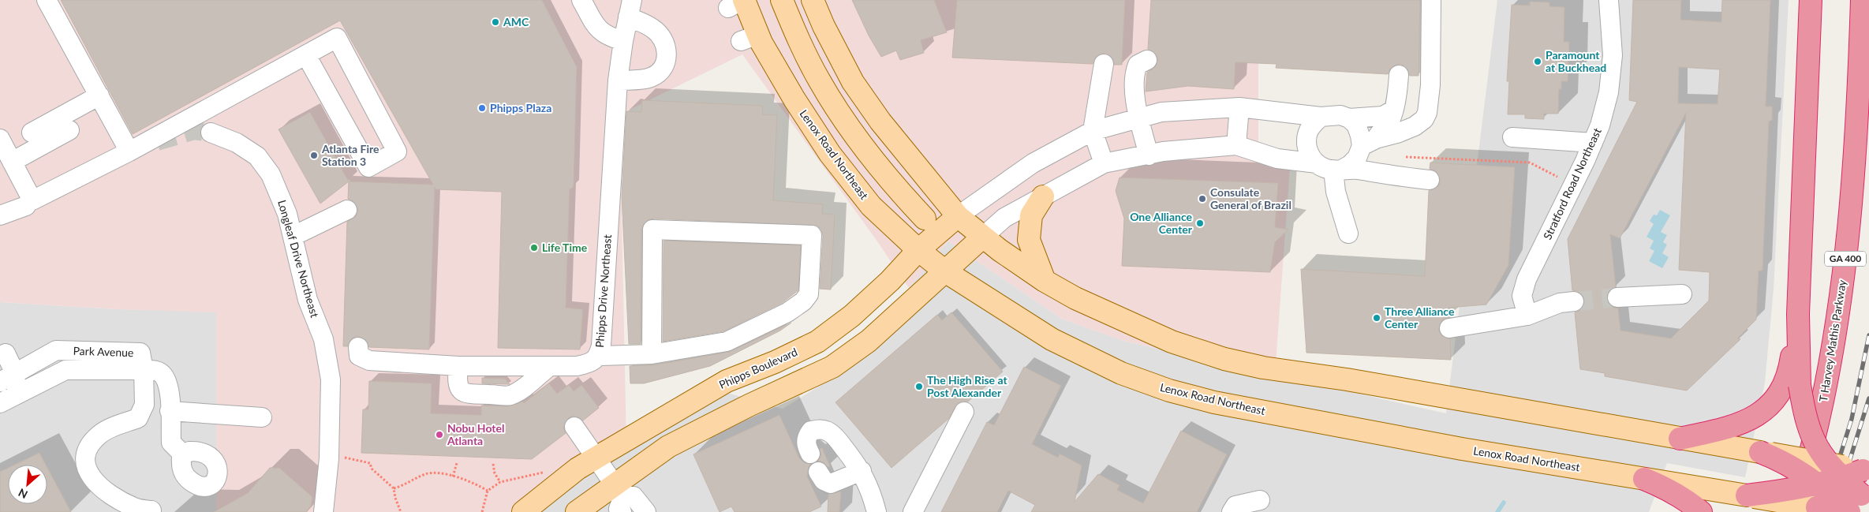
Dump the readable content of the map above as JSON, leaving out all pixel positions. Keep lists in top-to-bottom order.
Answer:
{
  "streets": {
    "highway": ["GA 400", "T Harvey Mathis Parkway"],
    "main road": ["Lenox Road Northeast", "Phipps Boulevard"],
    "street": [
      "Stratford Road Northeast",
      "Longleaf Drive Northeast",
      "Phipps Drive Northeast",
      "Park Avenue"
    ]
  },
  "crossings": [
    ["Lenox Road Northeast", "Phipps Boulevard"]
  ],
  "places": [
    "AMC",
    "Paramount at Buckhead",
    "Phipps Plaza",
    "Atlanta Fire Station 3",
    "Consulate General of Brazil",
    "One Alliance Center",
    "Life Time",
    "Three Alliance Center",
    "The High Rise at Post Alexander",
    "Nobu Hotel Atlanta"
  ],
  "north": "bottom left"
}
